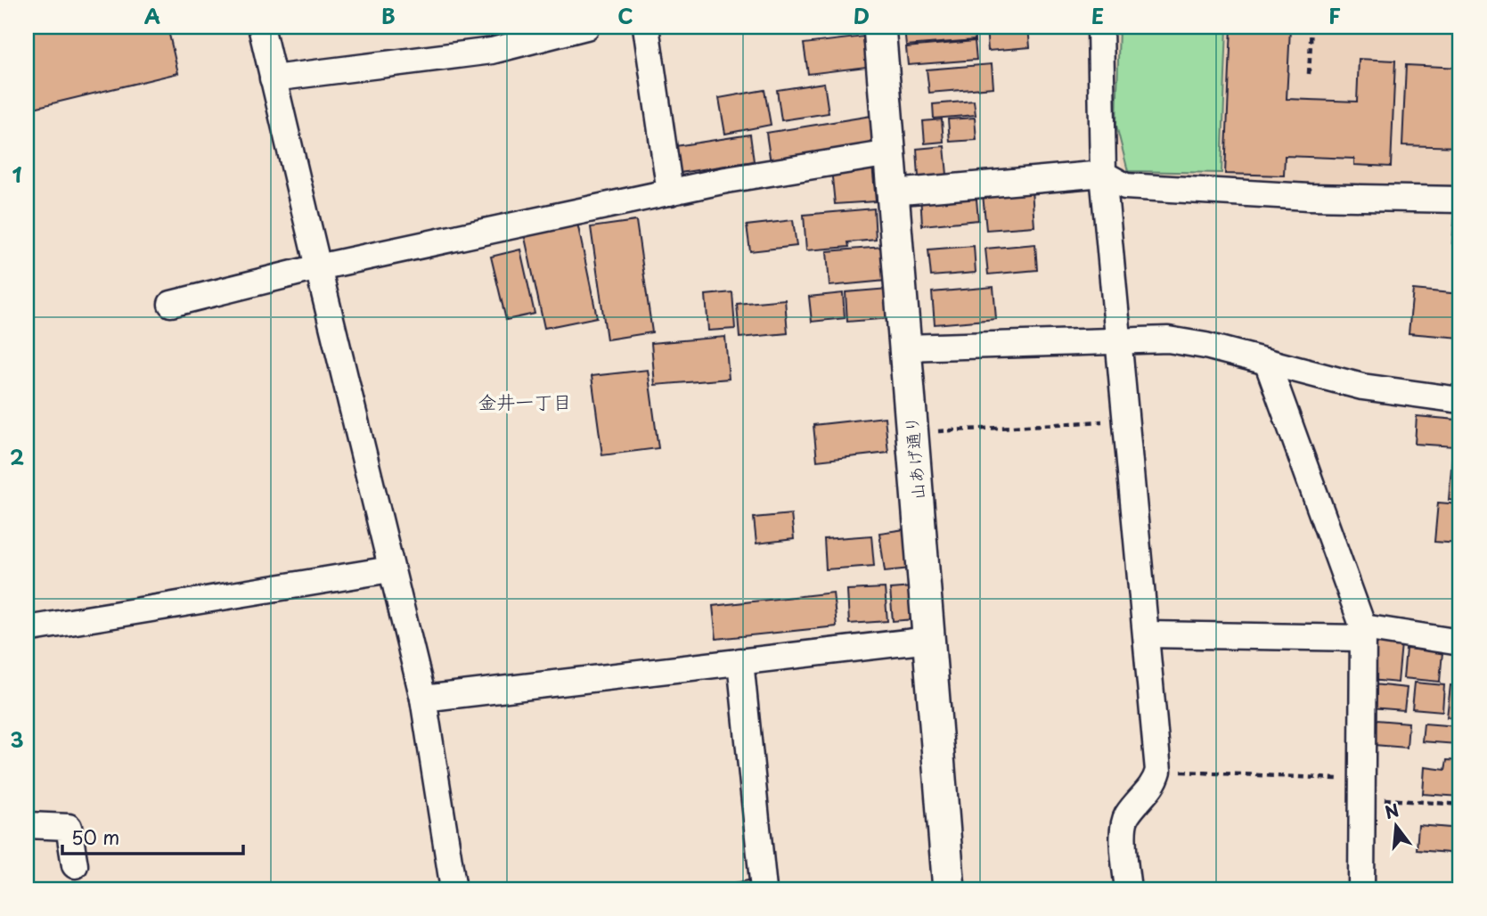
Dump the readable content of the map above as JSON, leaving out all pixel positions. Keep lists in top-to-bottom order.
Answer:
{
  "streets": {
    "main road": ["山あげ通り"]
  },
  "districts": ["金井一丁目"],
  "scale_bar": "50 m",
  "north": "top",
  "grid": {
    "columns": [
      "A",
      "B",
      "C",
      "D",
      "E",
      "F"
    ],
    "rows": ["1", "2", "3"]
  }
}
